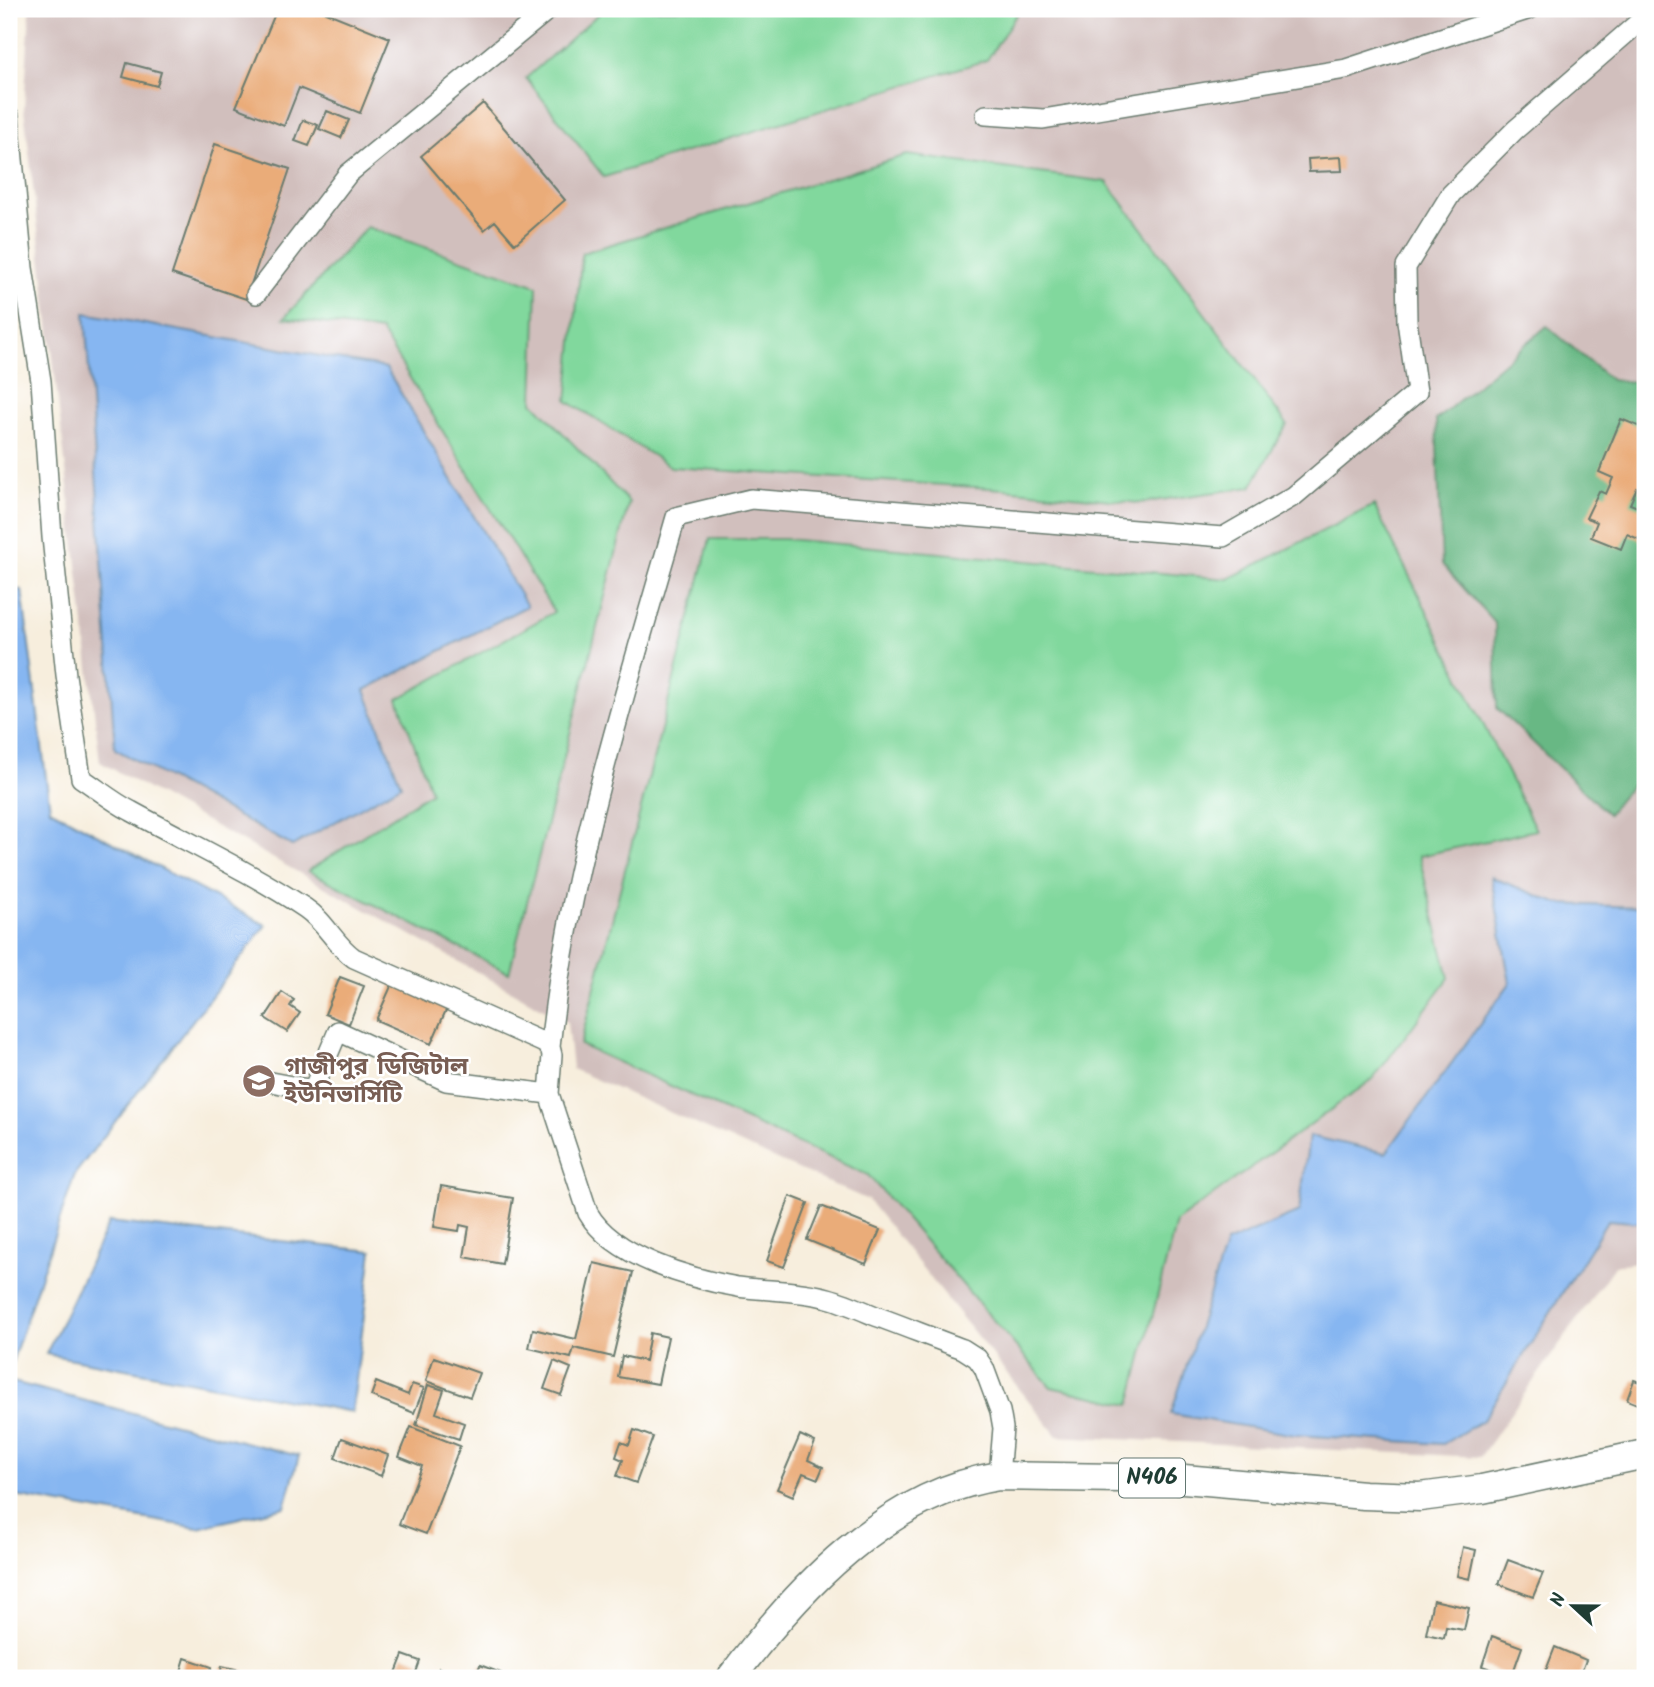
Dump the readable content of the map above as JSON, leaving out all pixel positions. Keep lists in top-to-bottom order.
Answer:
{
  "streets": {
    "highway": ["N406"]
  },
  "places": {
    "school or university": ["গাজীপুর ডিজিটাল ইউনিভার্সিটি"]
  },
  "north": "left"
}
